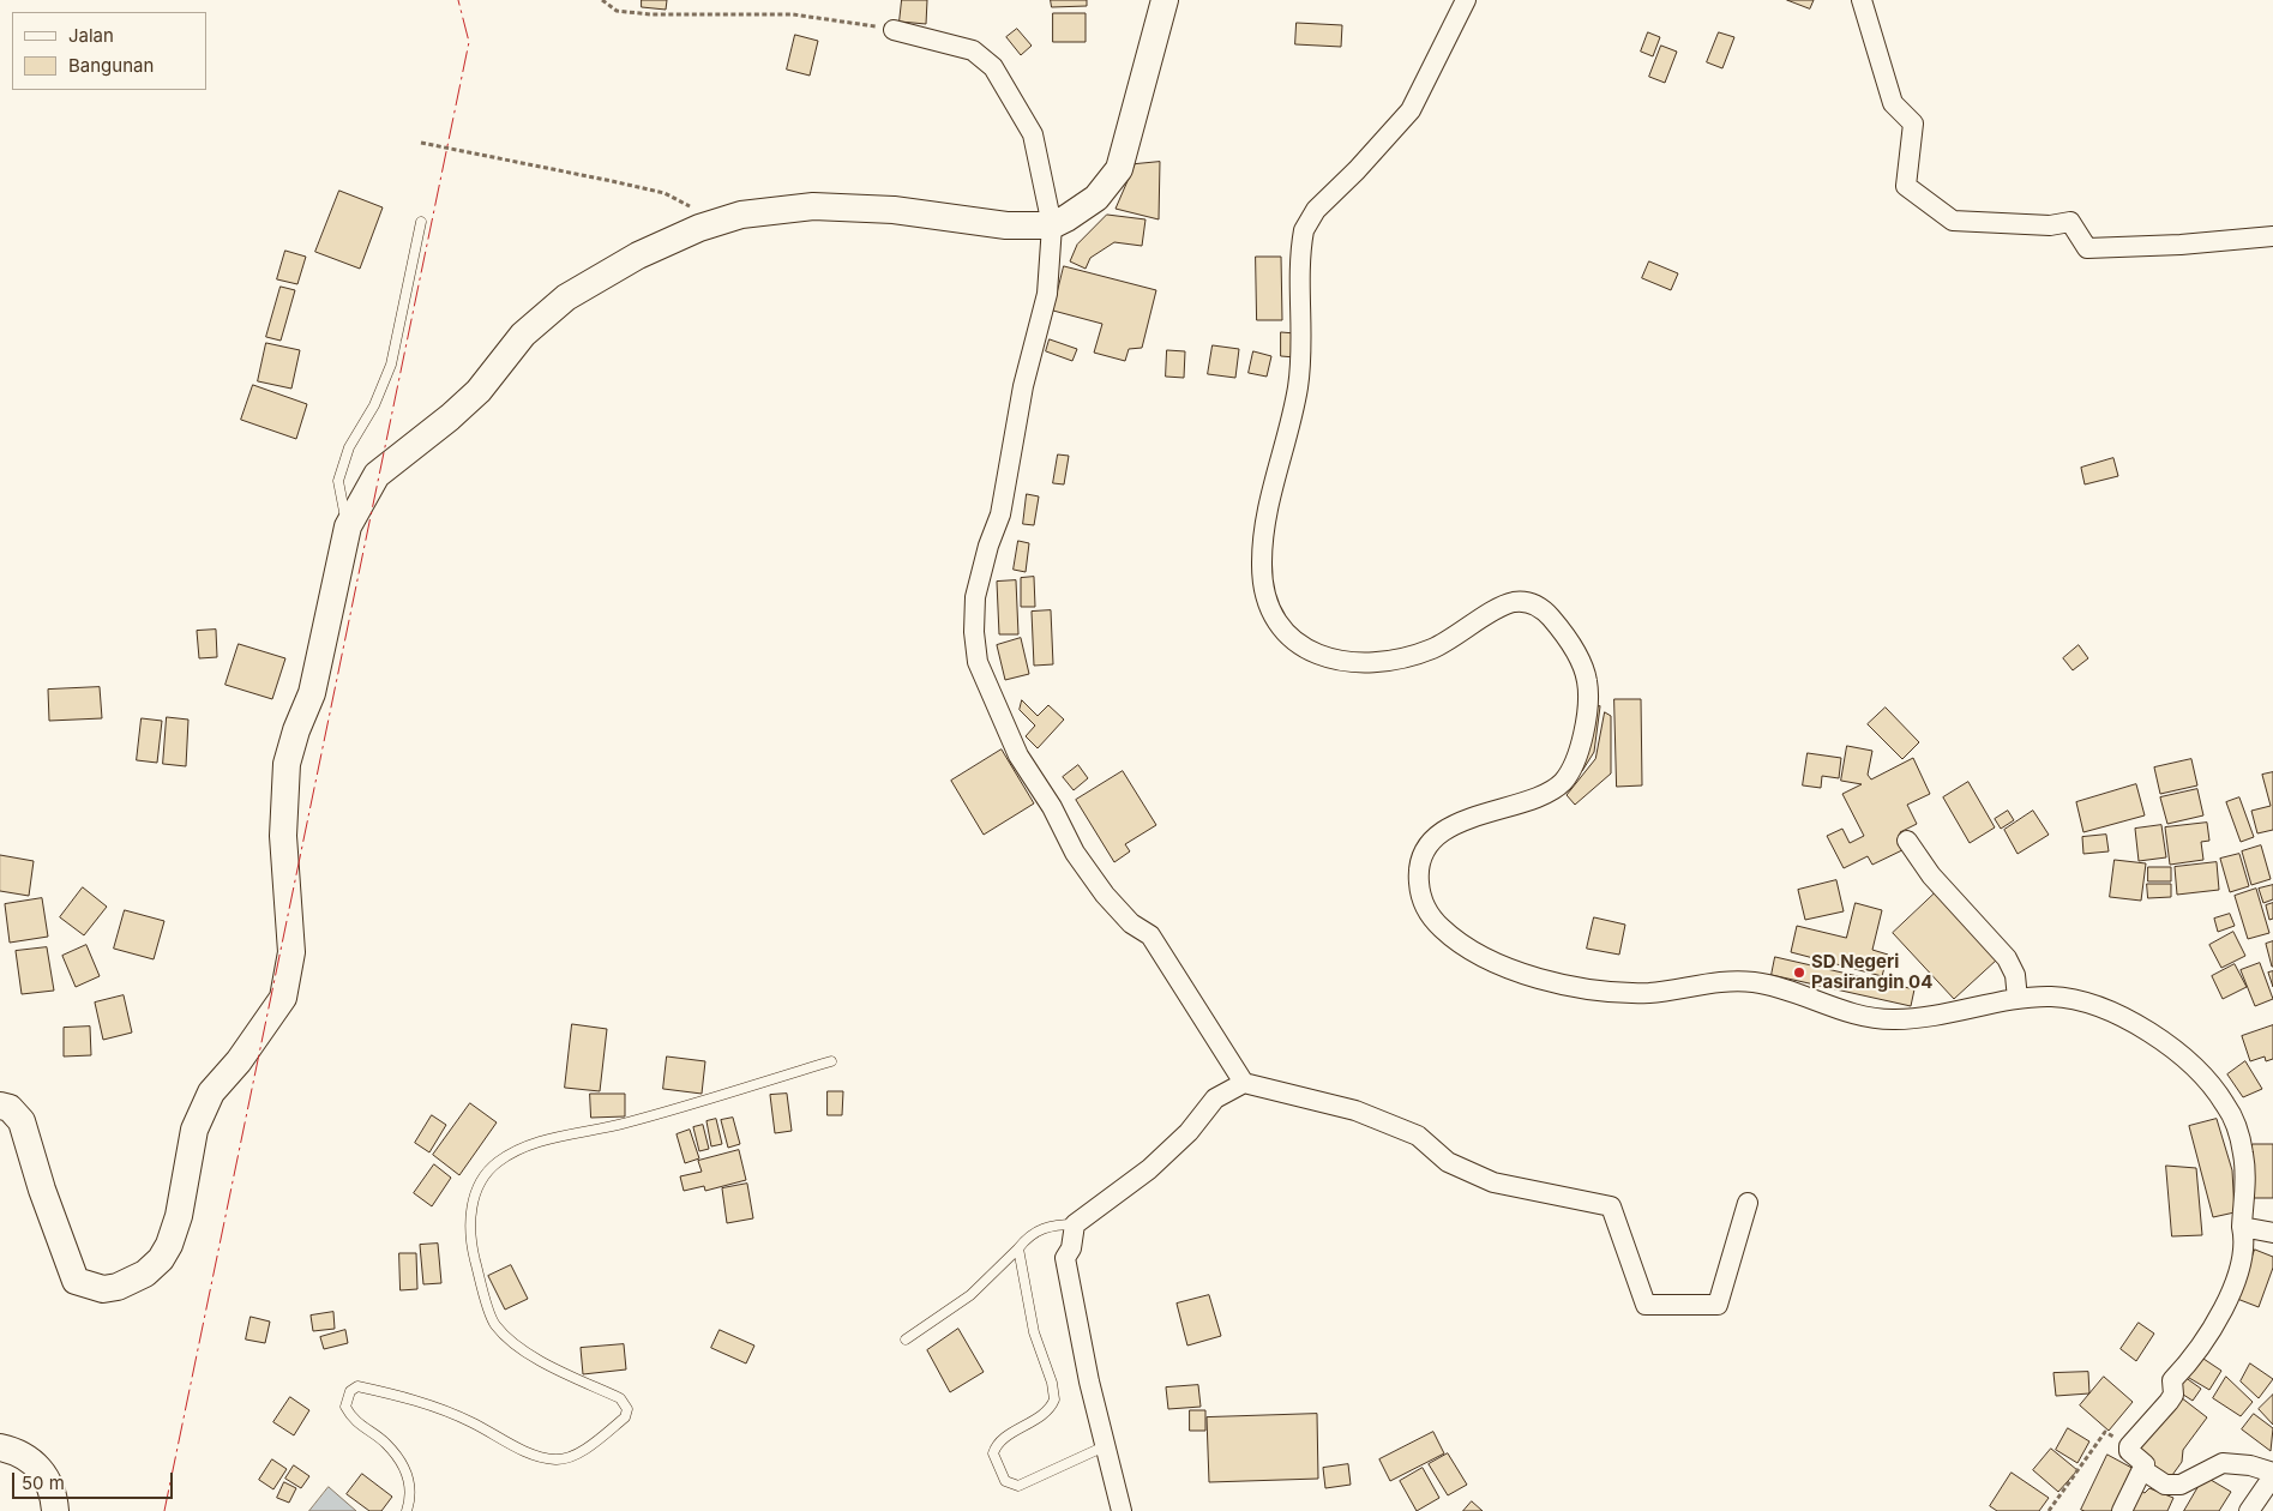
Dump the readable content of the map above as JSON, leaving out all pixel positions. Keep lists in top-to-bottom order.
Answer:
{
  "places": ["SD Negeri Pasirangin 04"],
  "legend": ["Jalan", "Bangunan"],
  "scale_bar": "50 m"
}
